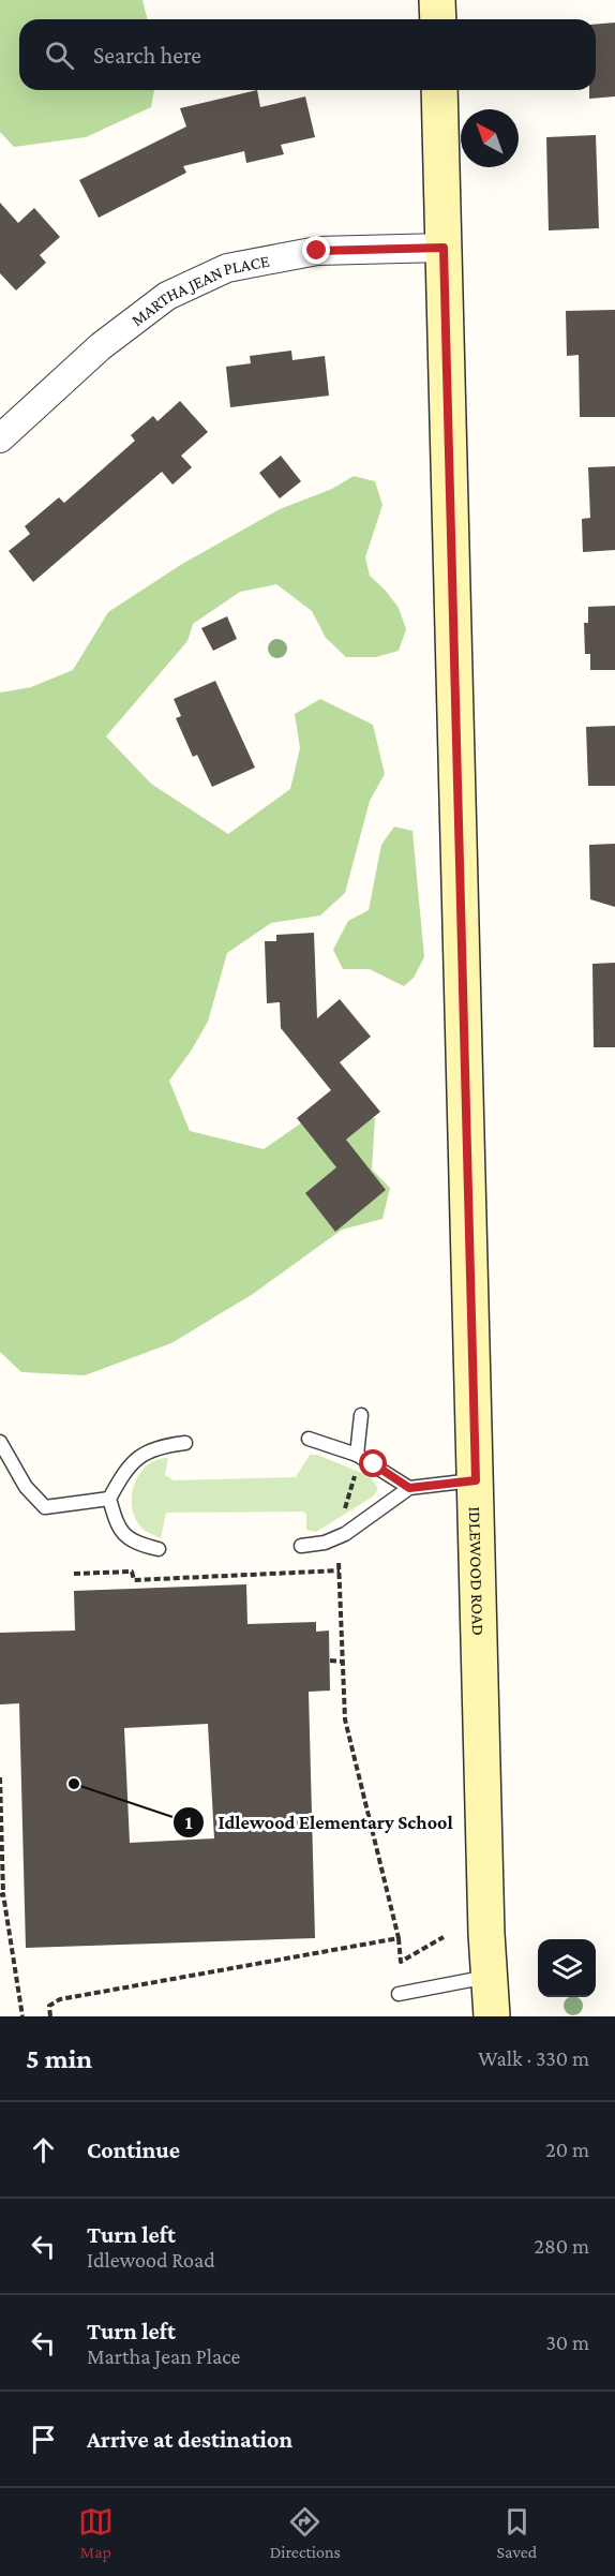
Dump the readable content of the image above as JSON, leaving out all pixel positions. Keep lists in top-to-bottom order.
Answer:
{
  "streets": {
    "street": ["MARTHA JEAN PLACE", "IDLEWOOD ROAD"]
  },
  "crossings": [
    ["MARTHA JEAN PLACE", "IDLEWOOD ROAD"]
  ],
  "places": ["Idlewood Elementary School"],
  "north": "top left",
  "page": {
    "search": "Search here",
    "heading": ["5 min", "Walk · 330 m"],
    "list": [
      ["Continue", "20 m"],
      ["Turn left", "Idlewood Road", "280 m"],
      ["Turn left", "Martha Jean Place", "30 m"],
      "Arrive at destination"
    ],
    "nav": ["Map", "Directions", "Saved"]
  }
}
